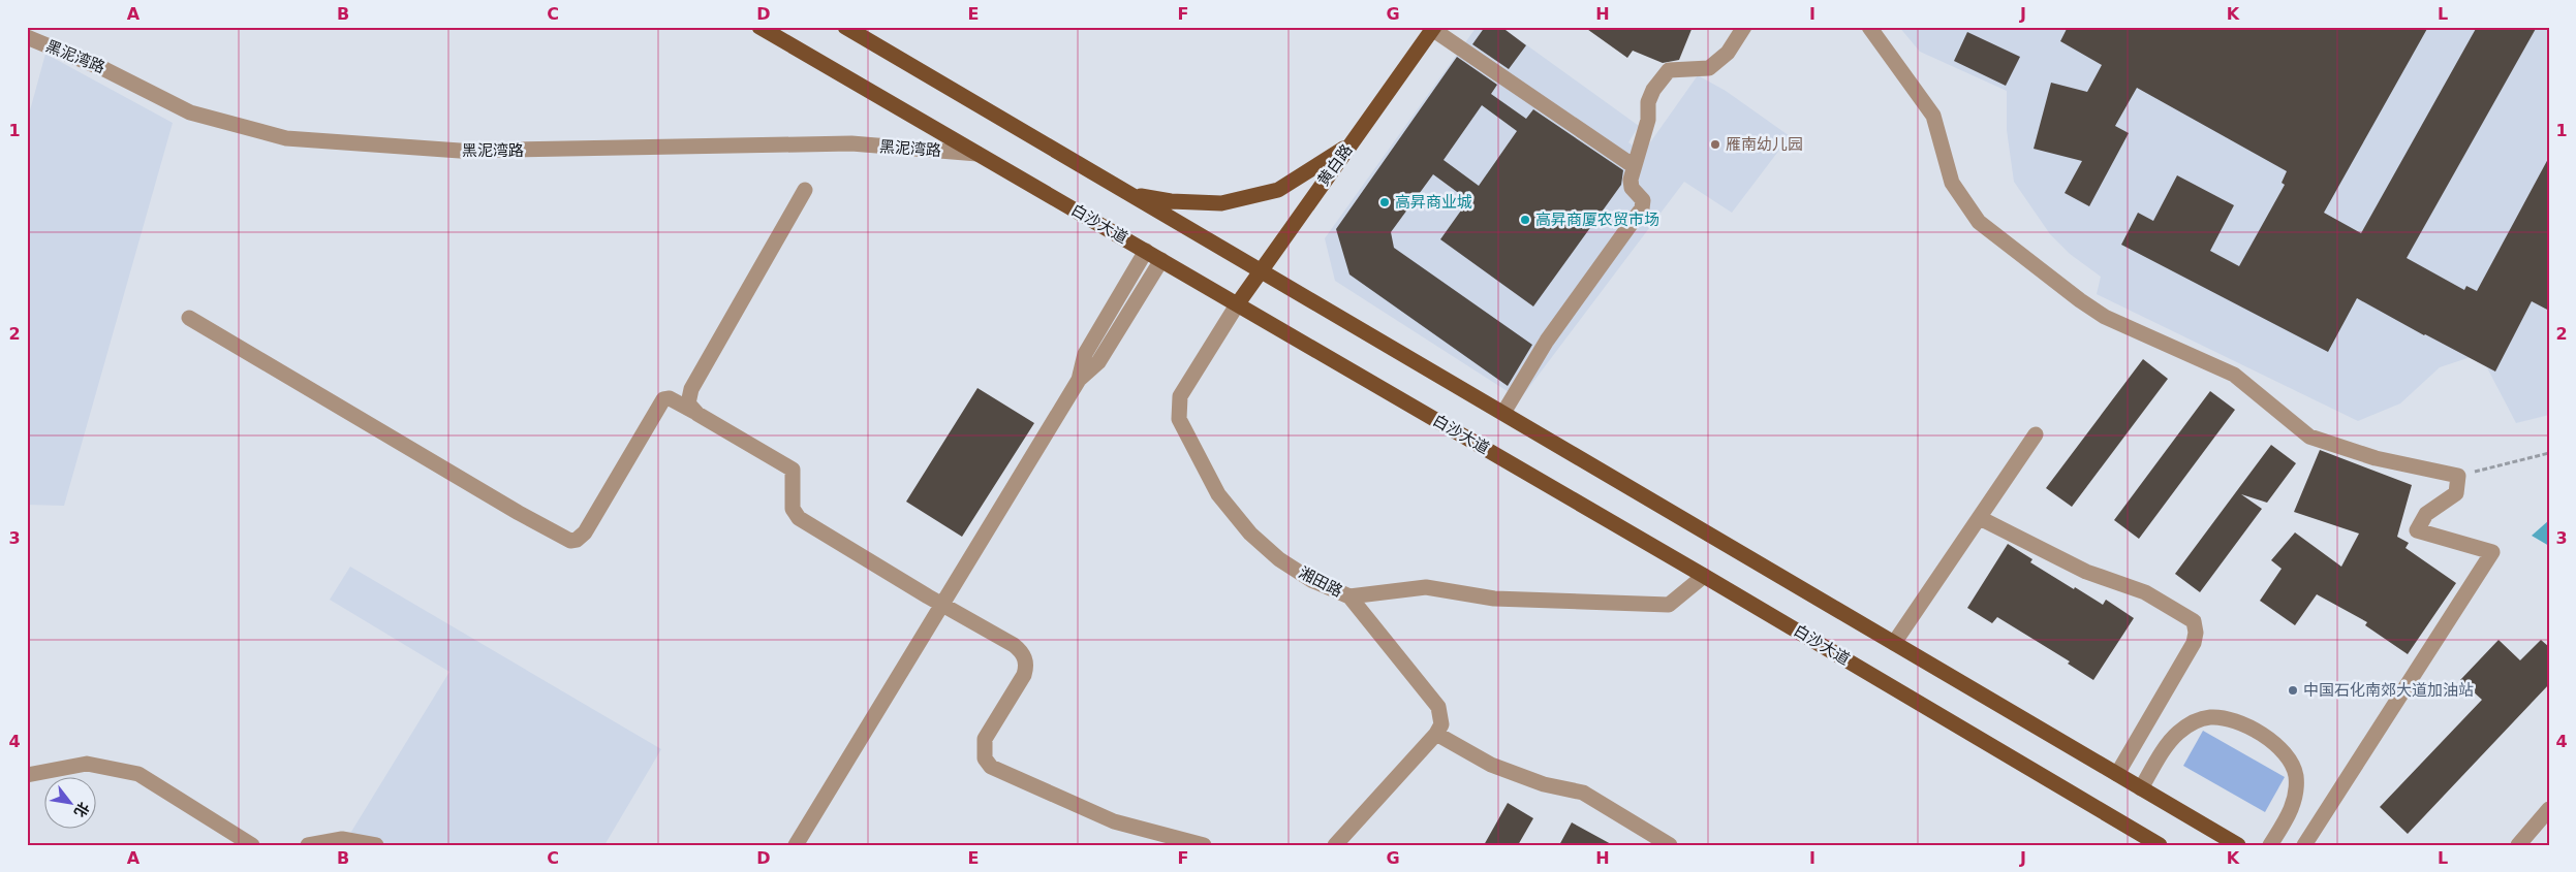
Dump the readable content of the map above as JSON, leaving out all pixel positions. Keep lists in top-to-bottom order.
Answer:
{
  "streets": {
    "main road": ["黄白路", "白沙大道"],
    "street": ["黑泥湾路", "湘田路"]
  },
  "crossings": [
    ["黑泥湾路", "白沙大道"],
    ["黄白路", "白沙大道"],
    ["黄白路", "湘田路"],
    ["白沙大道", "湘田路"]
  ],
  "places": [
    "雁南幼儿园",
    "高昇商业城",
    "高昇商厦农贸市场",
    "中国石化南郊大道加油站"
  ],
  "north": "bottom right",
  "grid": {
    "columns": [
      "A",
      "B",
      "C",
      "D",
      "E",
      "F",
      "G",
      "H",
      "I",
      "J",
      "K",
      "L"
    ],
    "rows": [
      "1",
      "2",
      "3",
      "4"
    ]
  }
}
